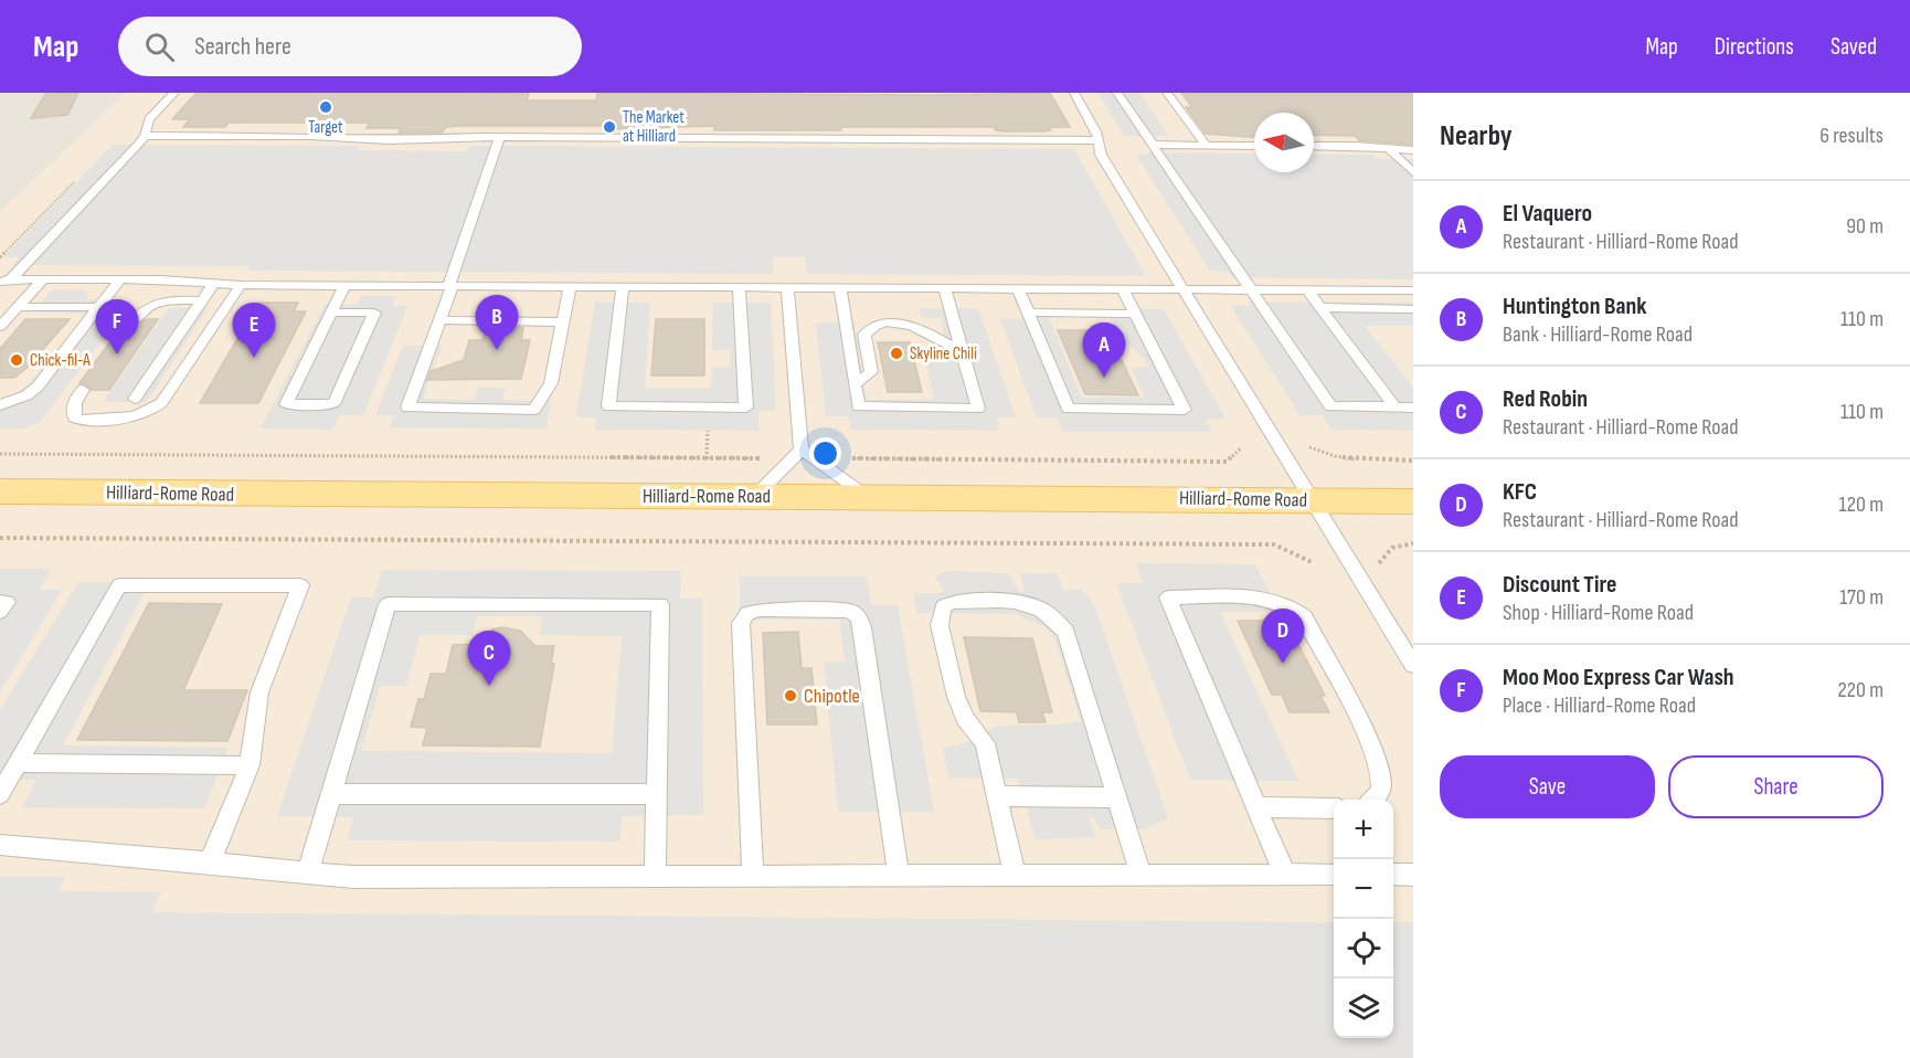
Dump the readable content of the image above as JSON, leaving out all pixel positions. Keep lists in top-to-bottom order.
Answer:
{
  "streets": {
    "main road": ["Hilliard-Rome Road"]
  },
  "places": [
    "Target",
    "The Market at Hilliard",
    "Skyline Chili",
    "Chick-fil-A",
    "Chipotle"
  ],
  "north": "left",
  "page": {
    "header": "Map",
    "search": "Search here",
    "nav": ["Map", "Directions", "Saved"],
    "heading": ["Nearby", "6 results"],
    "list": [
      {
        "mark": "A",
        "name": "El Vaquero",
        "note": "Restaurant · Hilliard-Rome Road",
        "value": "90 m"
      },
      {
        "mark": "B",
        "name": "Huntington Bank",
        "note": "Bank · Hilliard-Rome Road",
        "value": "110 m"
      },
      {
        "mark": "C",
        "name": "Red Robin",
        "note": "Restaurant · Hilliard-Rome Road",
        "value": "110 m"
      },
      {
        "mark": "D",
        "name": "KFC",
        "note": "Restaurant · Hilliard-Rome Road",
        "value": "120 m"
      },
      {
        "mark": "E",
        "name": "Discount Tire",
        "note": "Shop · Hilliard-Rome Road",
        "value": "170 m"
      },
      {
        "mark": "F",
        "name": "Moo Moo Express Car Wash",
        "note": "Place · Hilliard-Rome Road",
        "value": "220 m"
      }
    ],
    "pins": [
      "B",
      "F",
      "E",
      "A",
      "D",
      "C"
    ],
    "buttons": ["Save", "Share"],
    "map_buttons": ["+", "−"]
  }
}
